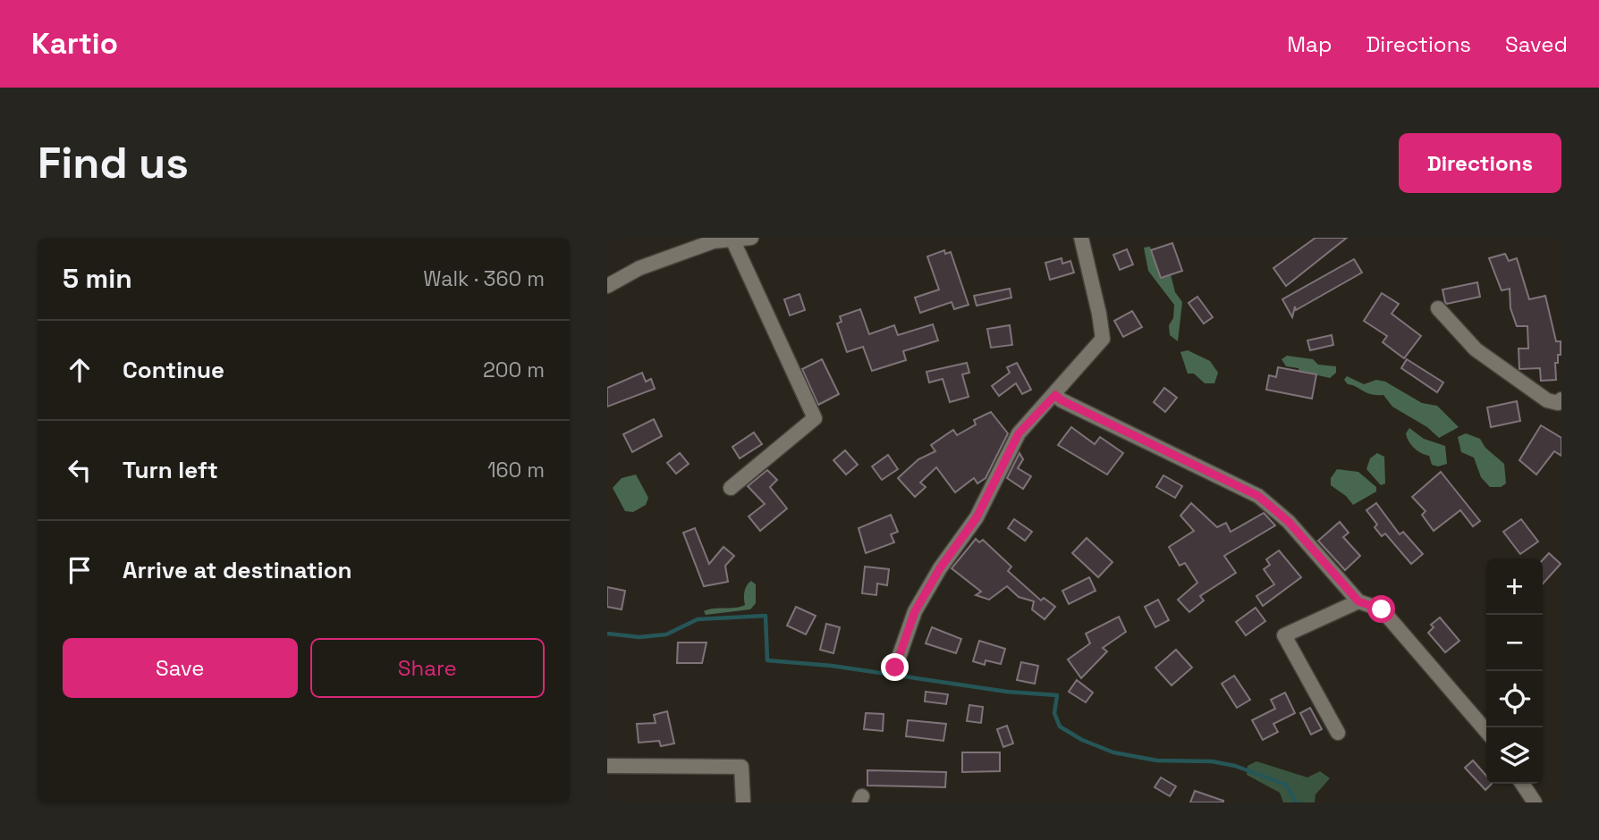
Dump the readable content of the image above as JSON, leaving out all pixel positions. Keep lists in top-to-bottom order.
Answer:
{
  "page": {
    "header": "Kartio",
    "nav": ["Map", "Directions", "Saved"],
    "buttons": [
      "Directions",
      ["Save", "Share"]
    ],
    "title": "Find us",
    "heading": ["5 min", "Walk · 360 m"],
    "list": [
      ["Continue", "200 m"],
      ["Turn left", "160 m"],
      "Arrive at destination"
    ],
    "map_buttons": ["+", "−"]
  }
}
